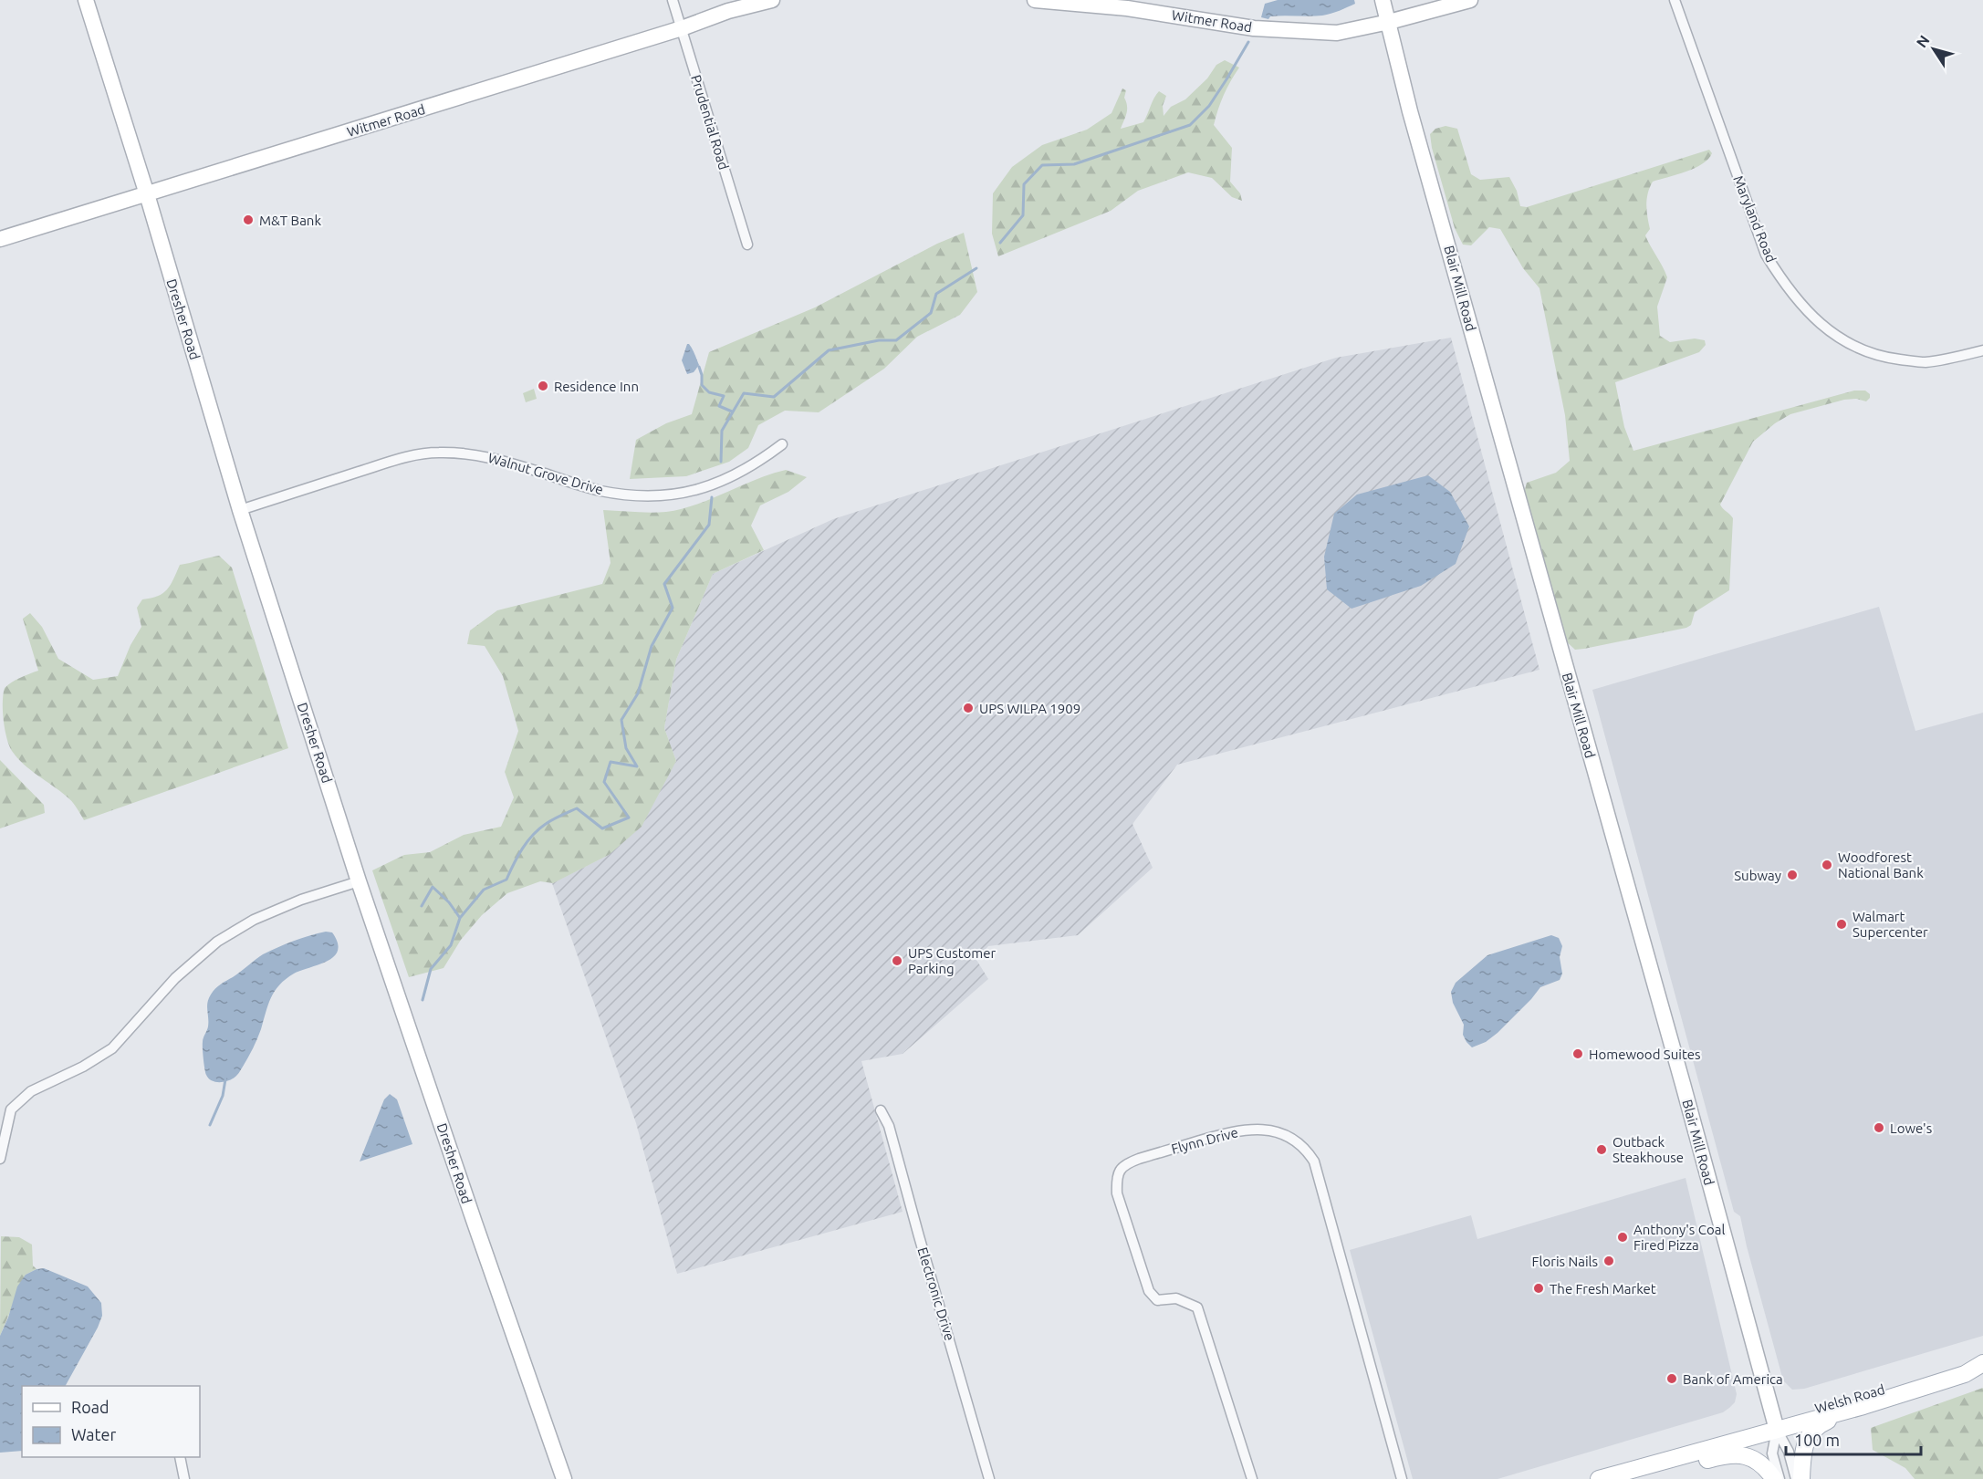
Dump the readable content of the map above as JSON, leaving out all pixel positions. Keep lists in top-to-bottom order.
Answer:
{
  "streets": {
    "main road": [
      "Witmer Road",
      "Blair Mill Road",
      "Dresher Road",
      "Welsh Road"
    ],
    "street": [
      "Prudential Road",
      "Maryland Road",
      "Walnut Grove Drive",
      "Flynn Drive",
      "Electronic Drive"
    ]
  },
  "crossings": [
    ["Witmer Road", "Prudential Road"],
    ["Witmer Road", "Blair Mill Road"],
    ["Witmer Road", "Dresher Road"],
    ["Blair Mill Road", "Welsh Road"],
    ["Dresher Road", "Walnut Grove Drive"]
  ],
  "places": [
    "M&T Bank",
    "Residence Inn",
    "UPS WILPA 1909",
    "Woodforest National Bank",
    "Subway",
    "Walmart Supercenter",
    "UPS Customer Parking",
    "Homewood Suites",
    "Lowe's",
    "Outback Steakhouse",
    "Anthony's Coal Fired Pizza",
    "Floris Nails",
    "The Fresh Market",
    "Bank of America"
  ],
  "legend": ["Road", "Water"],
  "scale_bar": "100 m",
  "north": "top left"
}
